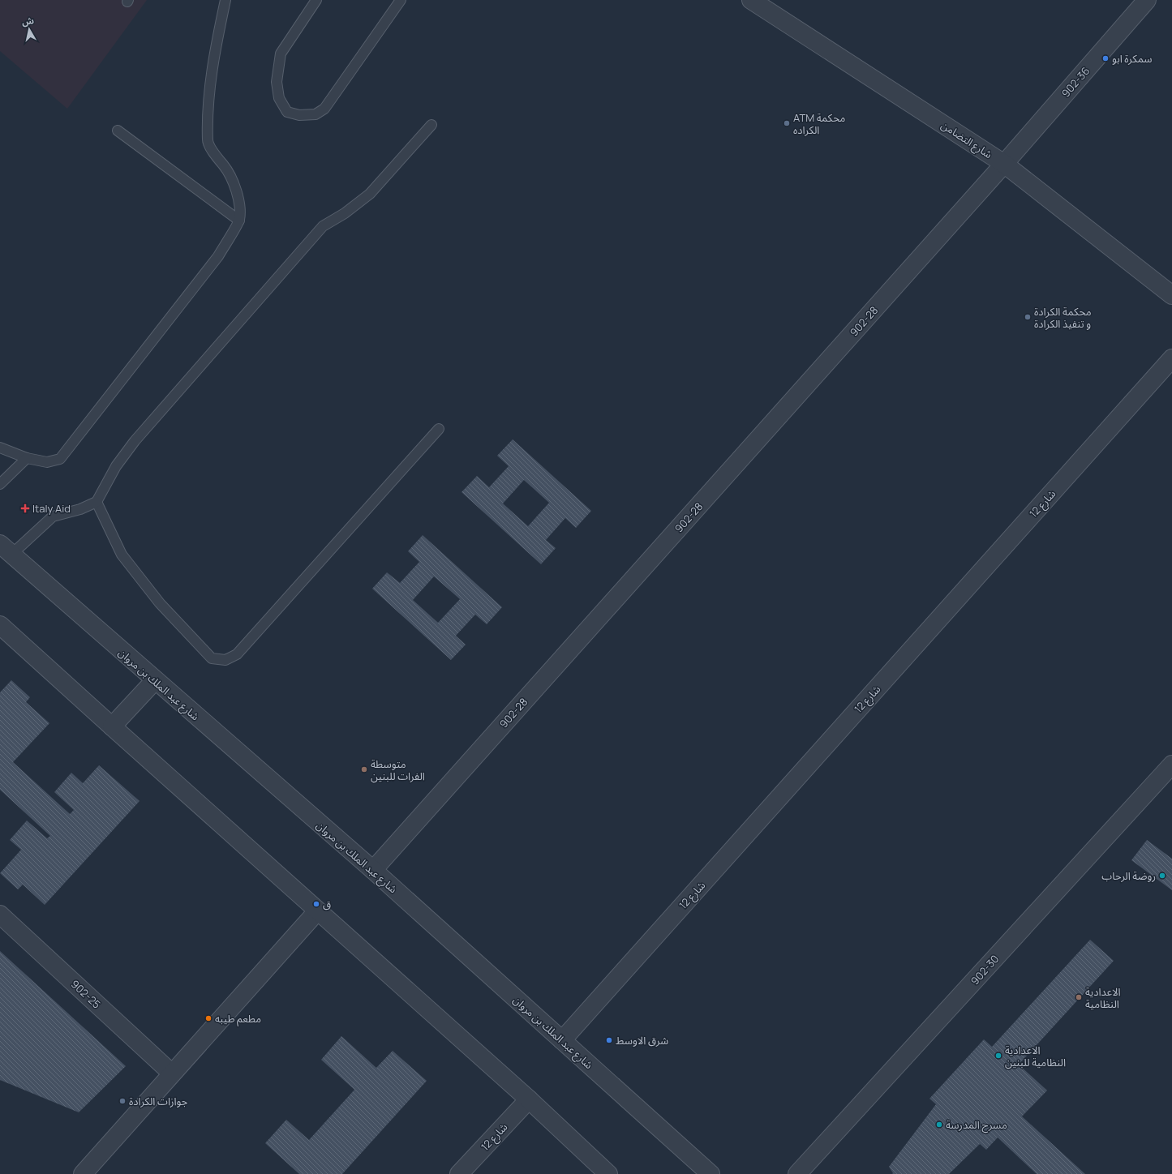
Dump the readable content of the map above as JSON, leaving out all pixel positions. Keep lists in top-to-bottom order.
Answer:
{
  "streets": {
    "street": [
      "902-36",
      "شارع التضامن",
      "902-28",
      "شارع 12",
      "شارع عبد الملك بن مروان",
      "902-30",
      "902-25"
    ]
  },
  "crossings": [
    ["902-36", "شارع التضامن"],
    ["902-36", "902-28"],
    ["شارع التضامن", "902-28"],
    ["902-28", "شارع عبد الملك بن مروان"],
    ["شارع 12", "شارع عبد الملك بن مروان"]
  ],
  "places": {
    "other": [
      "سمكرة ابو",
      "ATM محكمة الكراده",
      "محكمة الكرادة و تنفيذ الكرادة",
      "متوسطة الفرات للبنين",
      "روضة الرحاب",
      "ق",
      "الاعدادية النظامية",
      "مطعم طيبه",
      "شرق الاوسط",
      "الاعدادية النظامية للبنين",
      "جوازات الكرادة",
      "مسرح المدرسة"
    ],
    "health": ["Italy Aid"]
  },
  "north": "top"
}
